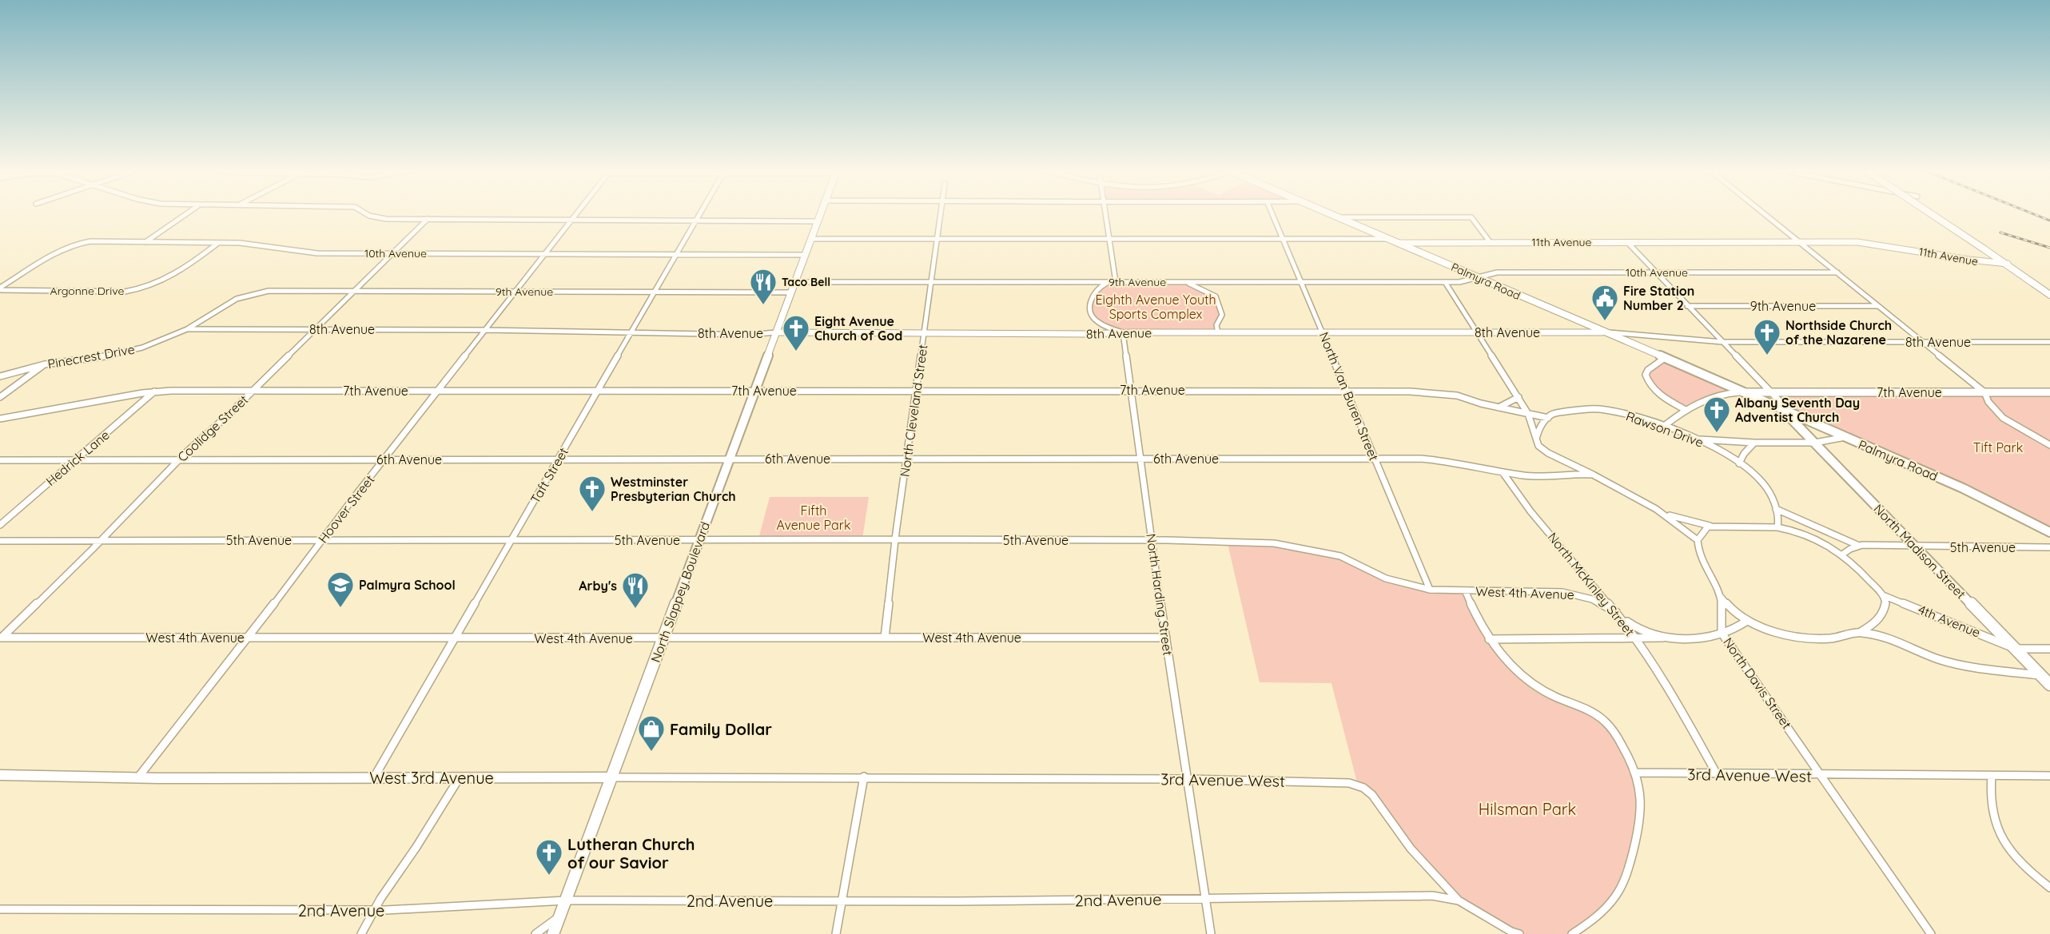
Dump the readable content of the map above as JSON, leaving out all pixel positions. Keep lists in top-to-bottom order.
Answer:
{
  "streets": {
    "main road": ["Palmyra Road", "North Madison Street", "North Slappey Boulevard"],
    "street": [
      "11th Avenue",
      "10th Avenue",
      "9th Avenue",
      "Argonne Drive",
      "8th Avenue",
      "Pinecrest Drive",
      "7th Avenue",
      "North Van Buren Street",
      "North Cleveland Street",
      "Coolidge Street",
      "Rawson Drive",
      "Hedrick Lane",
      "6th Avenue",
      "Taft Street",
      "Hoover Street",
      "5th Avenue",
      "North McKinley Street",
      "West 4th Avenue",
      "North Harding Street",
      "4th Avenue",
      "North Davis Street",
      "3rd Avenue West",
      "West 3rd Avenue",
      "2nd Avenue"
    ]
  },
  "crossings": [
    ["11th Avenue", "Palmyra Road"],
    ["11th Avenue", "North Madison Street"],
    ["10th Avenue", "Palmyra Road"],
    ["10th Avenue", "9th Avenue"],
    ["10th Avenue", "Argonne Drive"],
    ["10th Avenue", "Coolidge Street"],
    ["10th Avenue", "Taft Street"],
    ["10th Avenue", "Hoover Street"],
    ["10th Avenue", "North Madison Street"],
    ["10th Avenue", "North Slappey Boulevard"],
    ["Palmyra Road", "9th Avenue"],
    ["Palmyra Road", "8th Avenue"],
    ["Palmyra Road", "7th Avenue"],
    ["Palmyra Road", "North Madison Street"],
    ["9th Avenue", "Pinecrest Drive"],
    ["9th Avenue", "North Van Buren Street"],
    ["9th Avenue", "North Cleveland Street"],
    ["9th Avenue", "Coolidge Street"],
    ["9th Avenue", "Taft Street"],
    ["9th Avenue", "Hoover Street"],
    ["9th Avenue", "North Madison Street"],
    ["9th Avenue", "North Slappey Boulevard"],
    ["8th Avenue", "Pinecrest Drive"],
    ["8th Avenue", "North Van Buren Street"],
    ["8th Avenue", "North Cleveland Street"],
    ["8th Avenue", "Coolidge Street"],
    ["8th Avenue", "Taft Street"],
    ["8th Avenue", "Hoover Street"],
    ["8th Avenue", "North Madison Street"],
    ["8th Avenue", "North Slappey Boulevard"],
    ["8th Avenue", "North Harding Street"],
    ["7th Avenue", "North Van Buren Street"],
    ["7th Avenue", "North Cleveland Street"],
    ["7th Avenue", "Coolidge Street"],
    ["7th Avenue", "Rawson Drive"],
    ["7th Avenue", "Hedrick Lane"],
    ["7th Avenue", "Taft Street"],
    ["7th Avenue", "Hoover Street"],
    ["7th Avenue", "North Madison Street"],
    ["7th Avenue", "North Slappey Boulevard"],
    ["7th Avenue", "North Harding Street"],
    ["North Van Buren Street", "6th Avenue"],
    ["North Van Buren Street", "5th Avenue"],
    ["North Van Buren Street", "West 4th Avenue"],
    ["North Cleveland Street", "6th Avenue"],
    ["North Cleveland Street", "5th Avenue"],
    ["North Cleveland Street", "West 4th Avenue"],
    ["Coolidge Street", "6th Avenue"],
    ["Coolidge Street", "5th Avenue"],
    ["Coolidge Street", "West 4th Avenue"],
    ["Rawson Drive", "5th Avenue"],
    ["Hedrick Lane", "6th Avenue"],
    ["6th Avenue", "Taft Street"],
    ["6th Avenue", "Hoover Street"],
    ["6th Avenue", "North McKinley Street"],
    ["6th Avenue", "North Slappey Boulevard"],
    ["6th Avenue", "North Harding Street"],
    ["Taft Street", "5th Avenue"],
    ["Taft Street", "West 4th Avenue"],
    ["Taft Street", "West 3rd Avenue"],
    ["Hoover Street", "5th Avenue"],
    ["Hoover Street", "West 4th Avenue"],
    ["Hoover Street", "West 3rd Avenue"],
    ["5th Avenue", "North Madison Street"],
    ["5th Avenue", "North Slappey Boulevard"],
    ["5th Avenue", "West 4th Avenue"],
    ["5th Avenue", "North Harding Street"],
    ["North Madison Street", "4th Avenue"],
    ["North McKinley Street", "West 4th Avenue"],
    ["North McKinley Street", "3rd Avenue West"],
    ["North Slappey Boulevard", "West 4th Avenue"],
    ["North Slappey Boulevard", "West 3rd Avenue"],
    ["North Slappey Boulevard", "2nd Avenue"],
    ["West 4th Avenue", "North Harding Street"],
    ["North Harding Street", "3rd Avenue West"],
    ["North Harding Street", "2nd Avenue"],
    ["North Davis Street", "3rd Avenue West"],
    ["3rd Avenue West", "West 3rd Avenue"],
    ["3rd Avenue West", "2nd Avenue"]
  ],
  "parks": [
    "Eighth Avenue Youth Sports Complex",
    "Tift Park",
    "Fifth Avenue Park",
    "Hilsman Park"
  ],
  "places": {
    "restaurant": ["Taco Bell", "Arby's"],
    "public building": ["Fire Station Number 2"],
    "church": [
      "Eight Avenue Church of God",
      "Northside Church of the Nazarene",
      "Albany Seventh Day Adventist Church",
      "Westminster Presbyterian Church",
      "Lutheran Church of our Savior"
    ],
    "school or university": ["Palmyra School"],
    "shop": ["Family Dollar"]
  }
}
